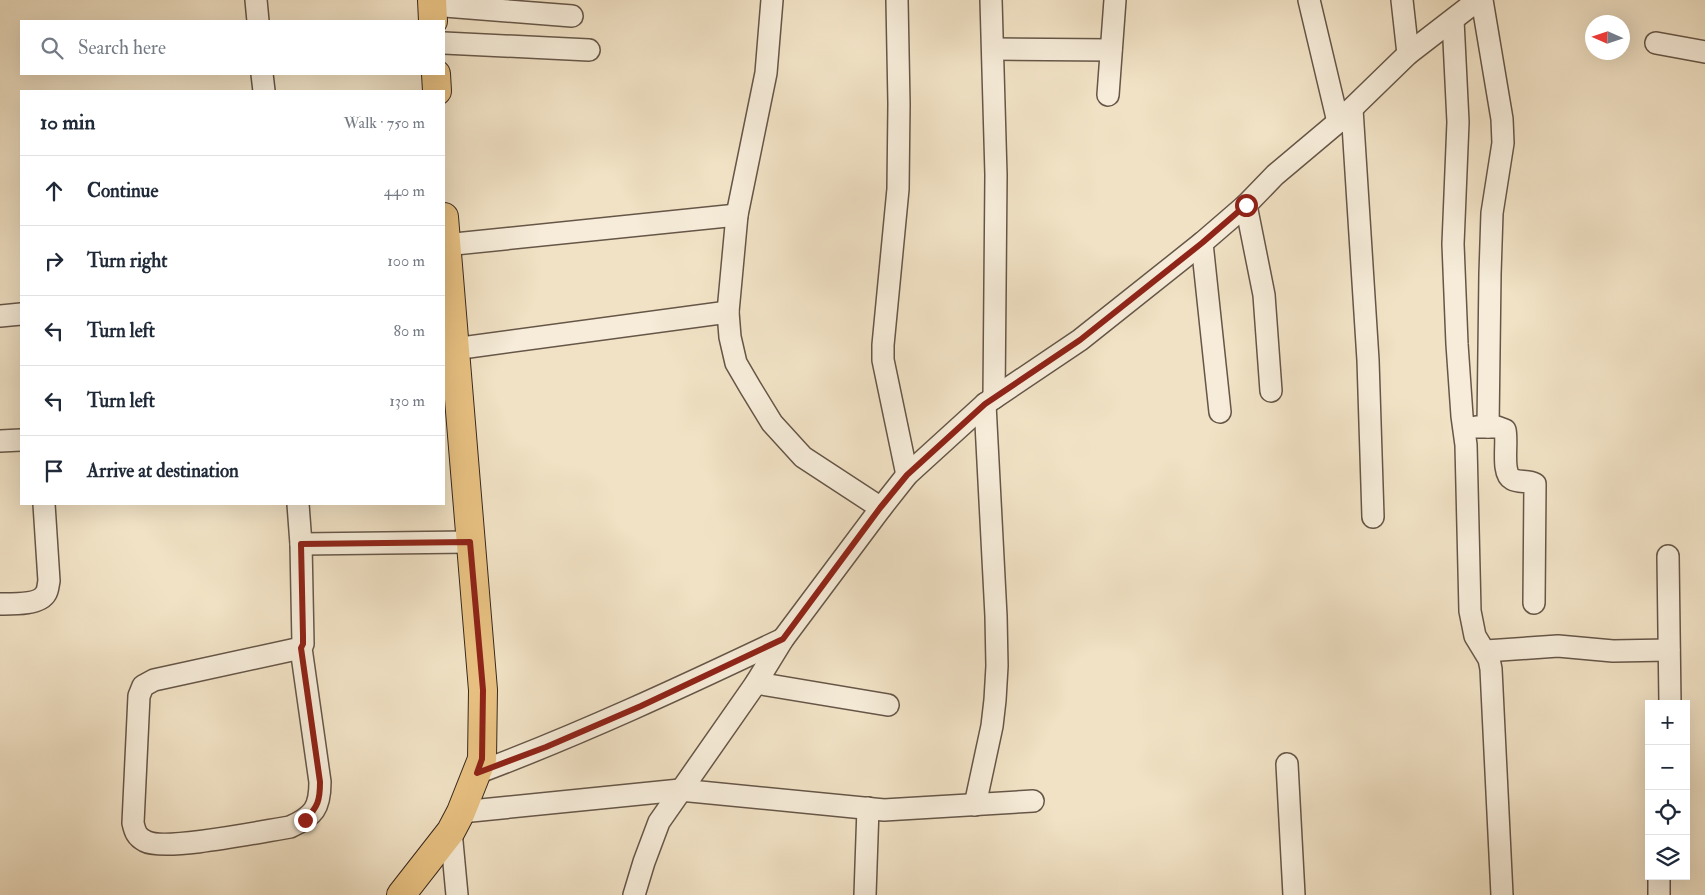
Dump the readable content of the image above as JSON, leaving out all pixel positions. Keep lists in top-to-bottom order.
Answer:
{
  "north": "left",
  "page": {
    "search": "Search here",
    "heading": ["10 min", "Walk · 750 m"],
    "list": [
      ["Continue", "440 m"],
      ["Turn right", "100 m"],
      ["Turn left", "80 m"],
      ["Turn left", "130 m"],
      "Arrive at destination"
    ],
    "map_buttons": ["+", "−"]
  }
}
